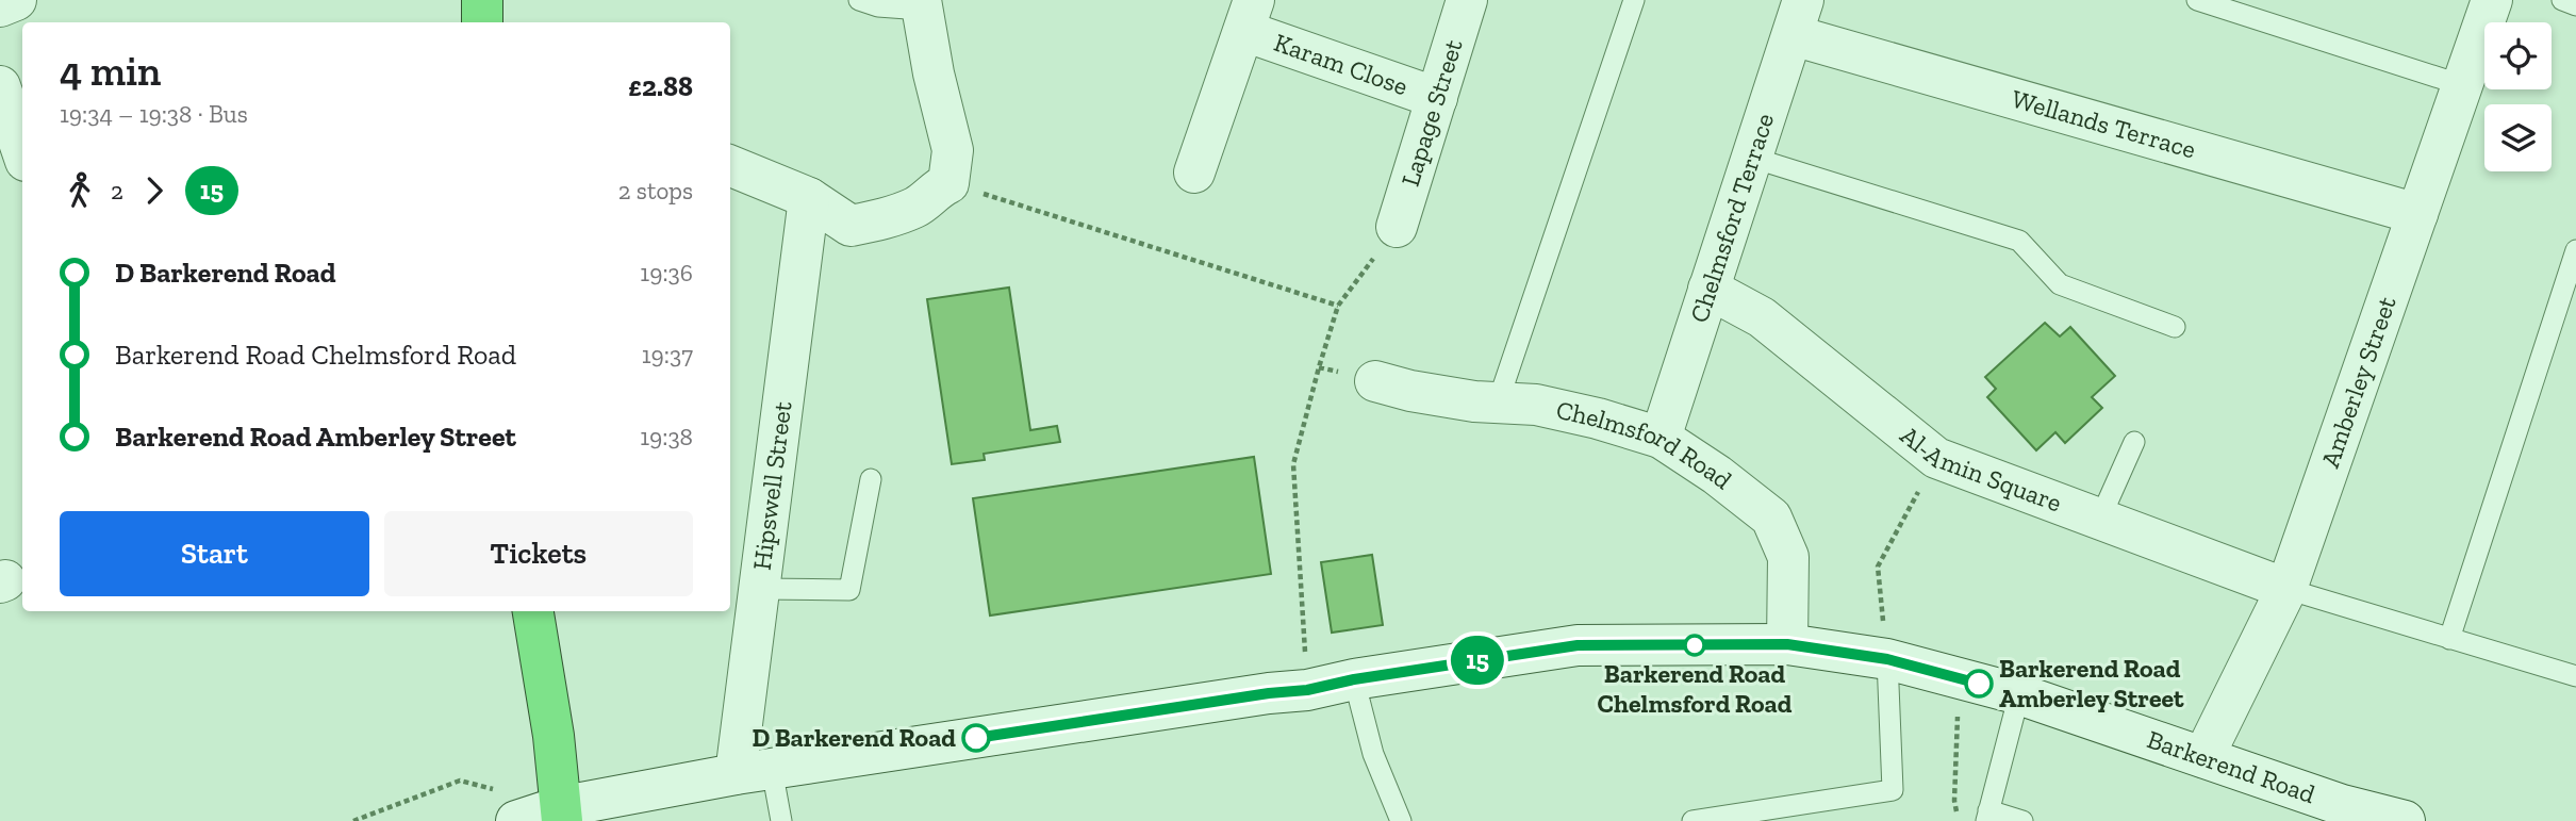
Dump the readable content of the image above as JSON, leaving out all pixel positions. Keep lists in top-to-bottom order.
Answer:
{
  "streets": {
    "street": [
      "Karam Close",
      "Lapage Street",
      "Wellands Terrace",
      "Chelmsford Terrace",
      "Amberley Street",
      "Chelmsford Road",
      "Al-Amin Square",
      "Hipswell Street",
      "Barkerend Road"
    ]
  },
  "crossings": [
    ["Karam Close", "Lapage Street"],
    ["Wellands Terrace", "Chelmsford Terrace"],
    ["Wellands Terrace", "Amberley Street"],
    ["Chelmsford Terrace", "Chelmsford Road"],
    ["Chelmsford Terrace", "Al-Amin Square"],
    ["Amberley Street", "Al-Amin Square"],
    ["Amberley Street", "Barkerend Road"],
    ["Chelmsford Road", "Barkerend Road"],
    ["Hipswell Street", "Barkerend Road"]
  ],
  "places": ["Barkerend Road Chelmsford Road", "Barkerend Road Amberley Street", "D Barkerend Road"],
  "lines": ["bus line 15"],
  "page": {
    "on_map": "15",
    "heading": ["4 min", "19:34 – 19:38 · Bus", "£2.88"],
    "legs": ["2", "15", "2 stops"],
    "list": [
      {
        "name": "D Barkerend Road",
        "value": "19:36"
      },
      {
        "name": "Barkerend Road Chelmsford Road",
        "value": "19:37"
      },
      {
        "name": "Barkerend Road Amberley Street",
        "value": "19:38"
      }
    ],
    "buttons": ["Start", "Tickets"]
  }
}
